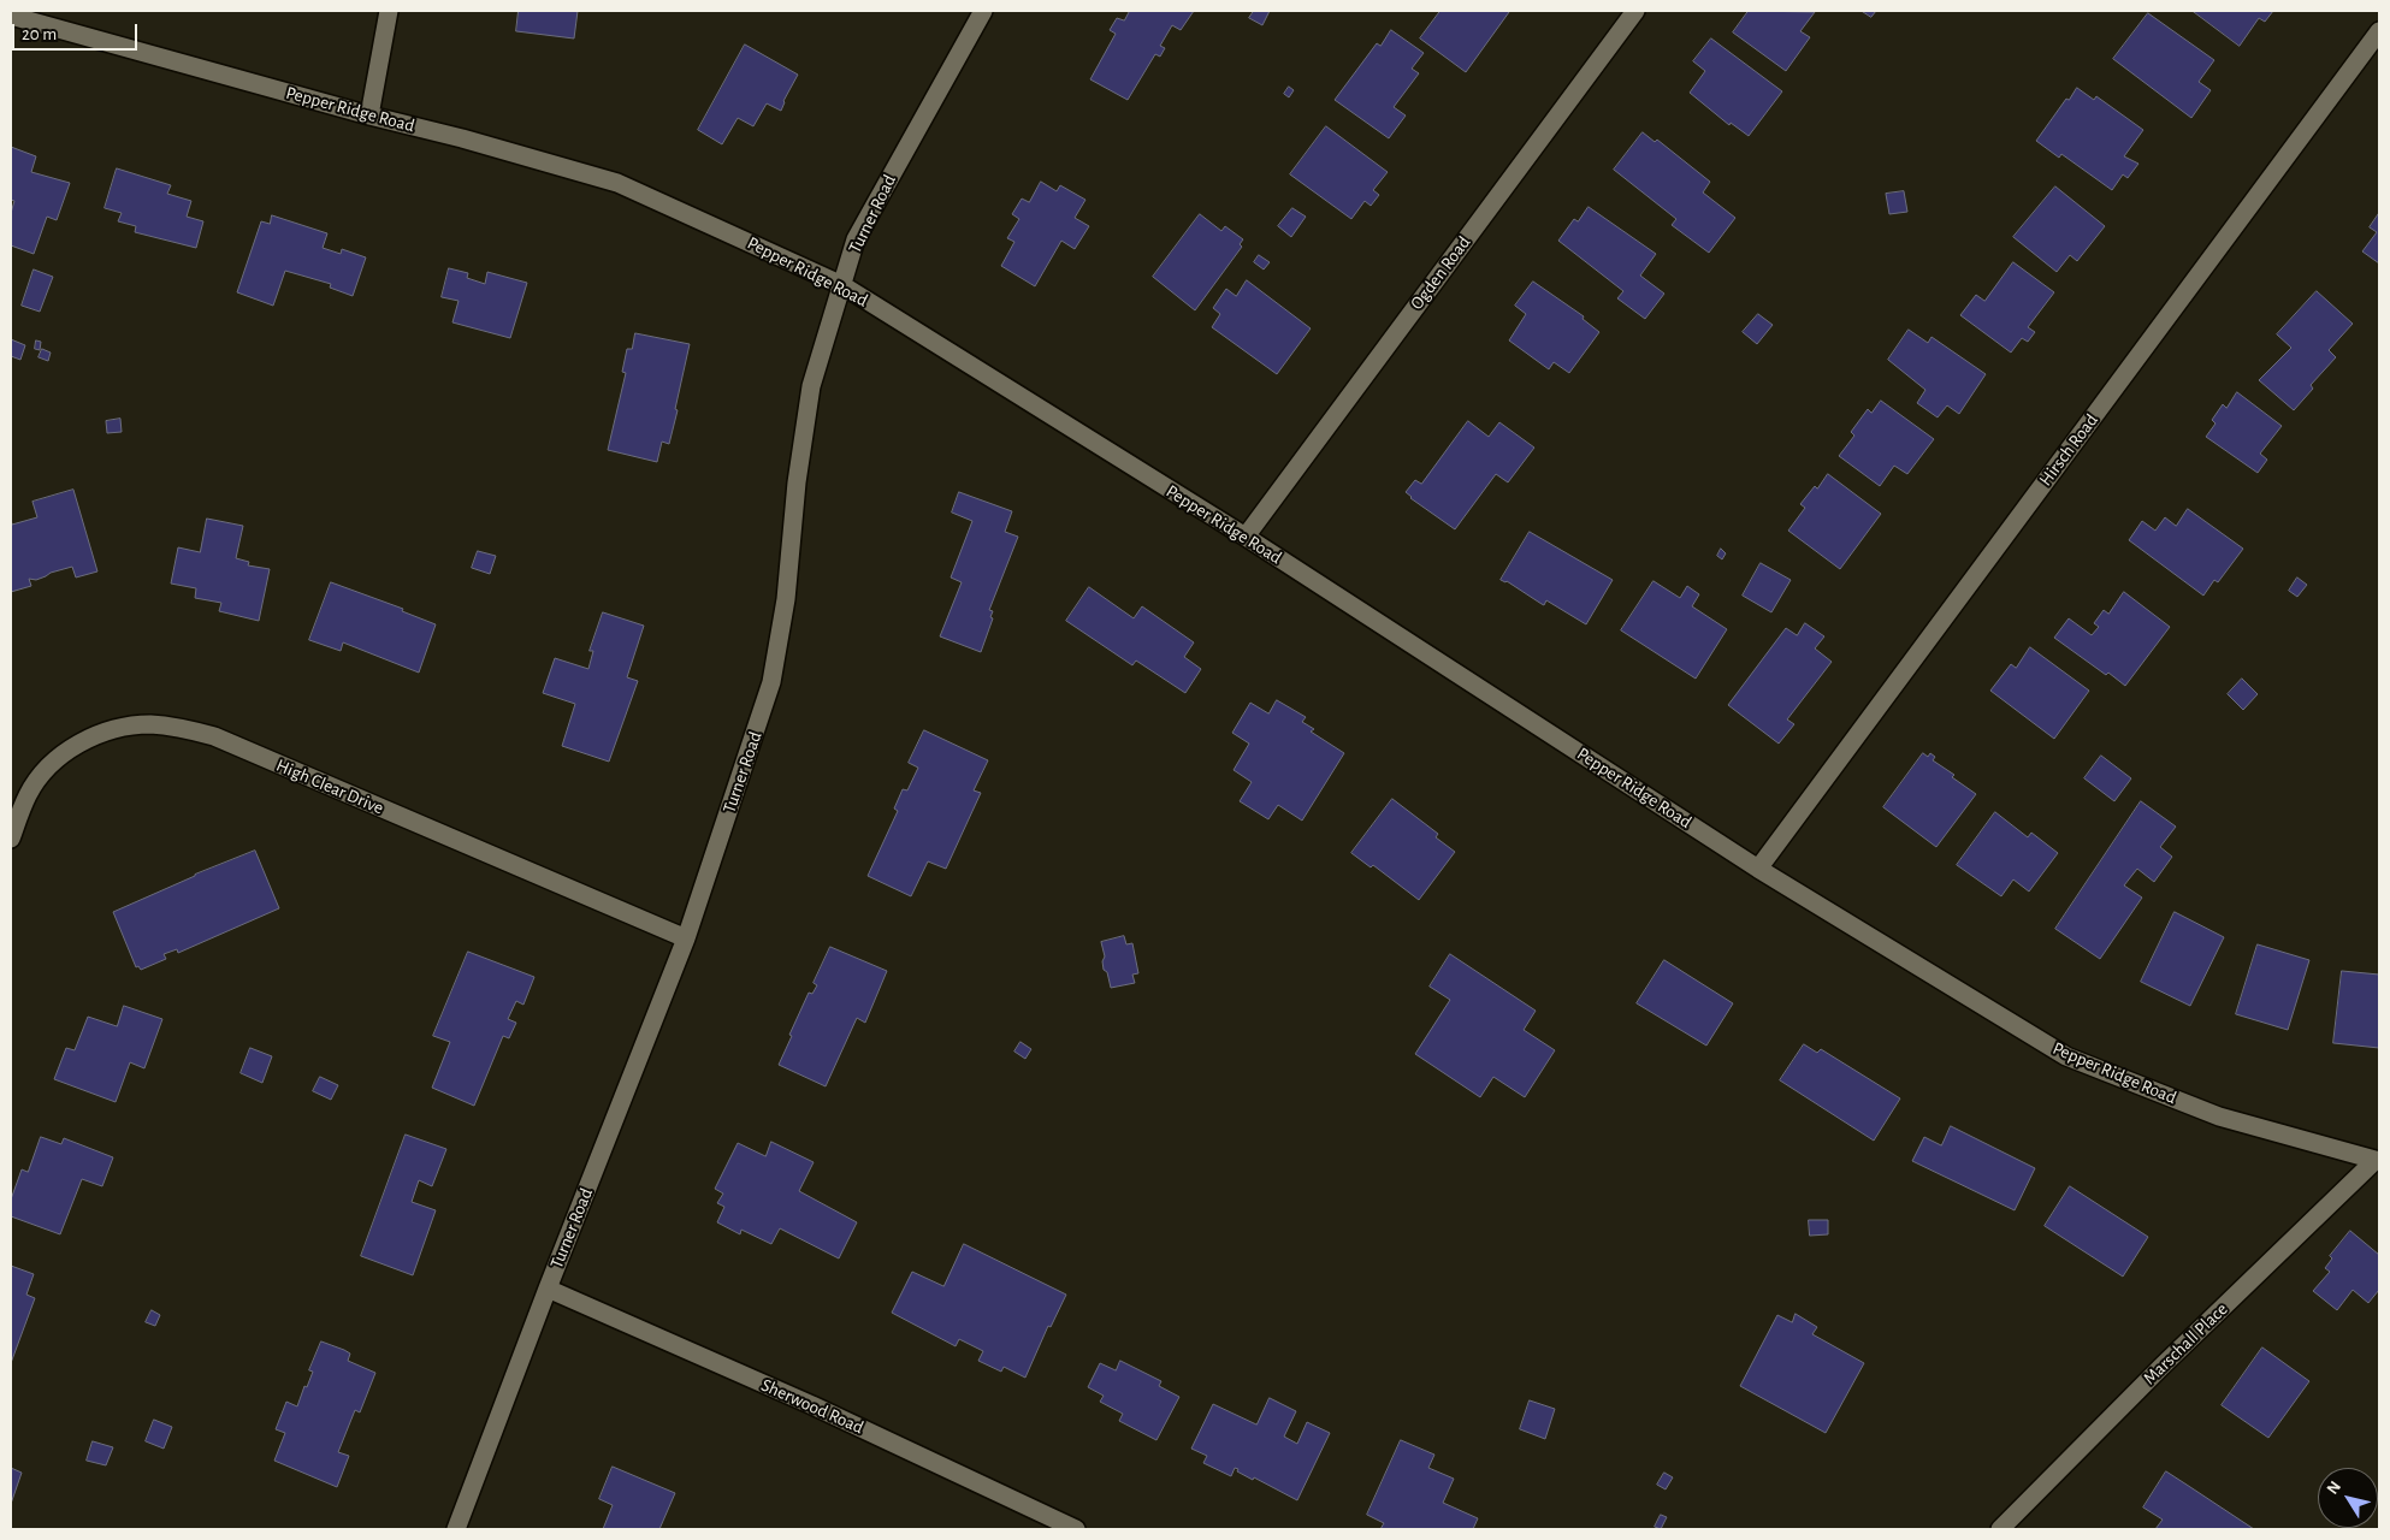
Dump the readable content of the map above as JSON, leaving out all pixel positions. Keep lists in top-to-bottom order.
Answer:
{
  "streets": {
    "street": [
      "Pepper Ridge Road",
      "Turner Road",
      "Ogden Road",
      "Hirsch Road",
      "High Clear Drive",
      "Marschall Place",
      "Sherwood Road"
    ]
  },
  "crossings": [
    ["Pepper Ridge Road", "Turner Road"],
    ["Pepper Ridge Road", "Ogden Road"],
    ["Pepper Ridge Road", "Hirsch Road"],
    ["Pepper Ridge Road", "Marschall Place"],
    ["Turner Road", "High Clear Drive"],
    ["Turner Road", "Sherwood Road"]
  ],
  "scale_bar": "20 m",
  "north": "top left"
}
